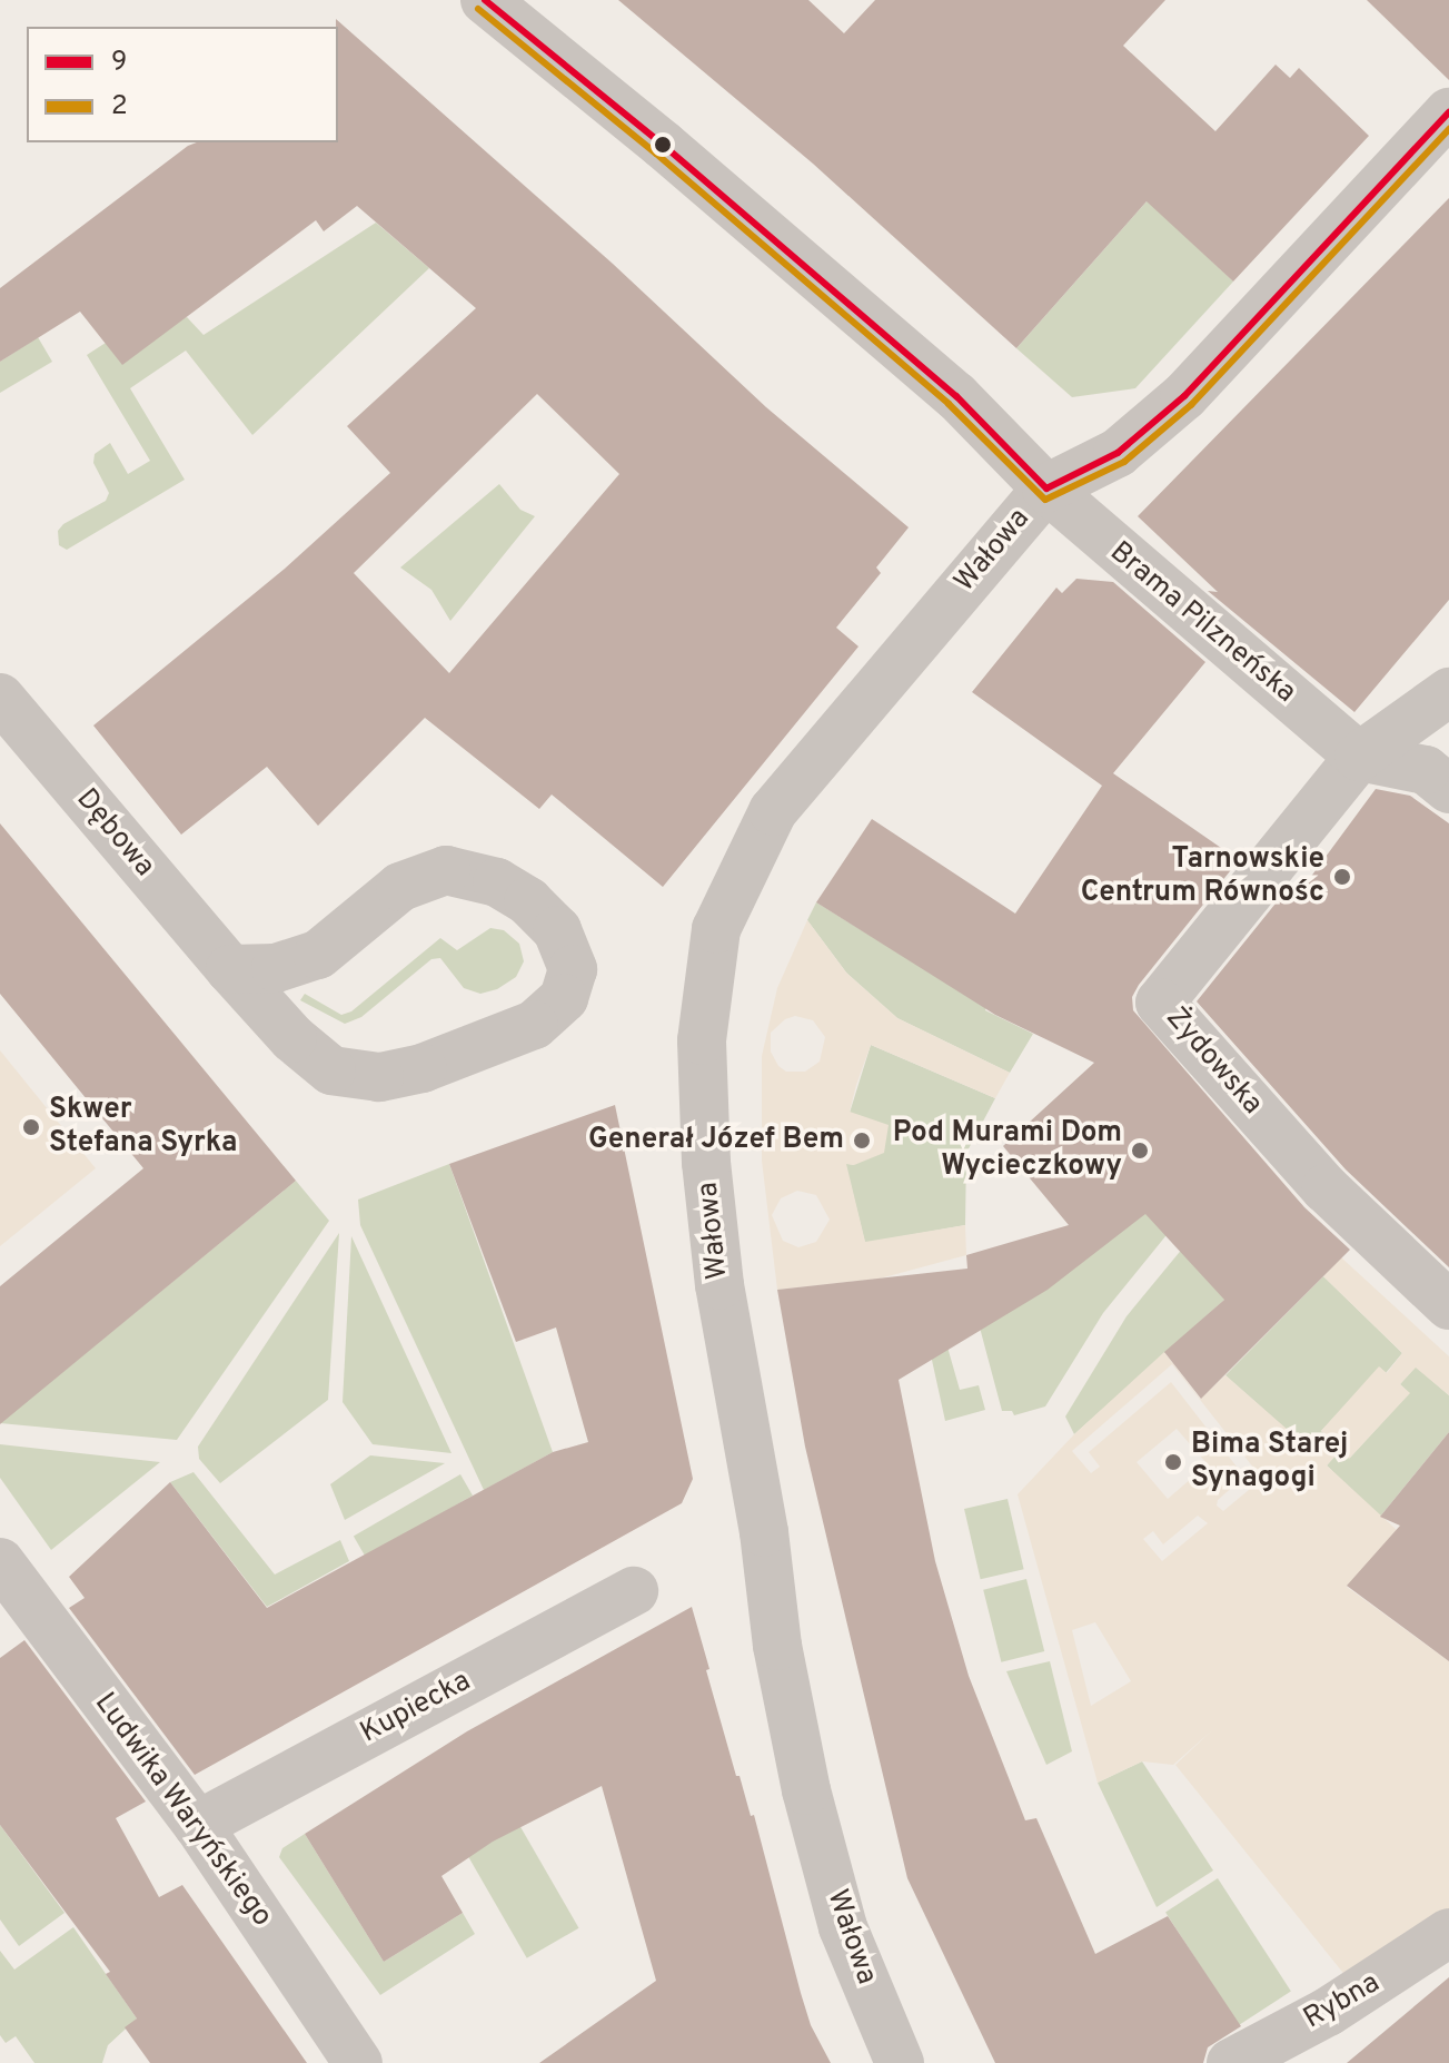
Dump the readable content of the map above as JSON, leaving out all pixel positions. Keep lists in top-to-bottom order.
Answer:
{
  "streets": {
    "street": [
      "Wałowa",
      "Brama Pilzneńska",
      "Dębowa",
      "Żydowska",
      "Kupiecka",
      "Ludwika Waryńskiego",
      "Rybna"
    ]
  },
  "crossings": [
    ["Wałowa", "Brama Pilzneńska"],
    ["Brama Pilzneńska", "Żydowska"],
    ["Kupiecka", "Ludwika Waryńskiego"]
  ],
  "places": [
    "Tarnowskie Centrum Równośc",
    "Skwer Stefana Syrka",
    "Generał Józef Bem",
    "Pod Murami Dom Wycieczkowy",
    "Bima Starej Synagogi"
  ],
  "lines": ["transit line 9", "transit line 2"],
  "legend": ["9", "2"]
}
